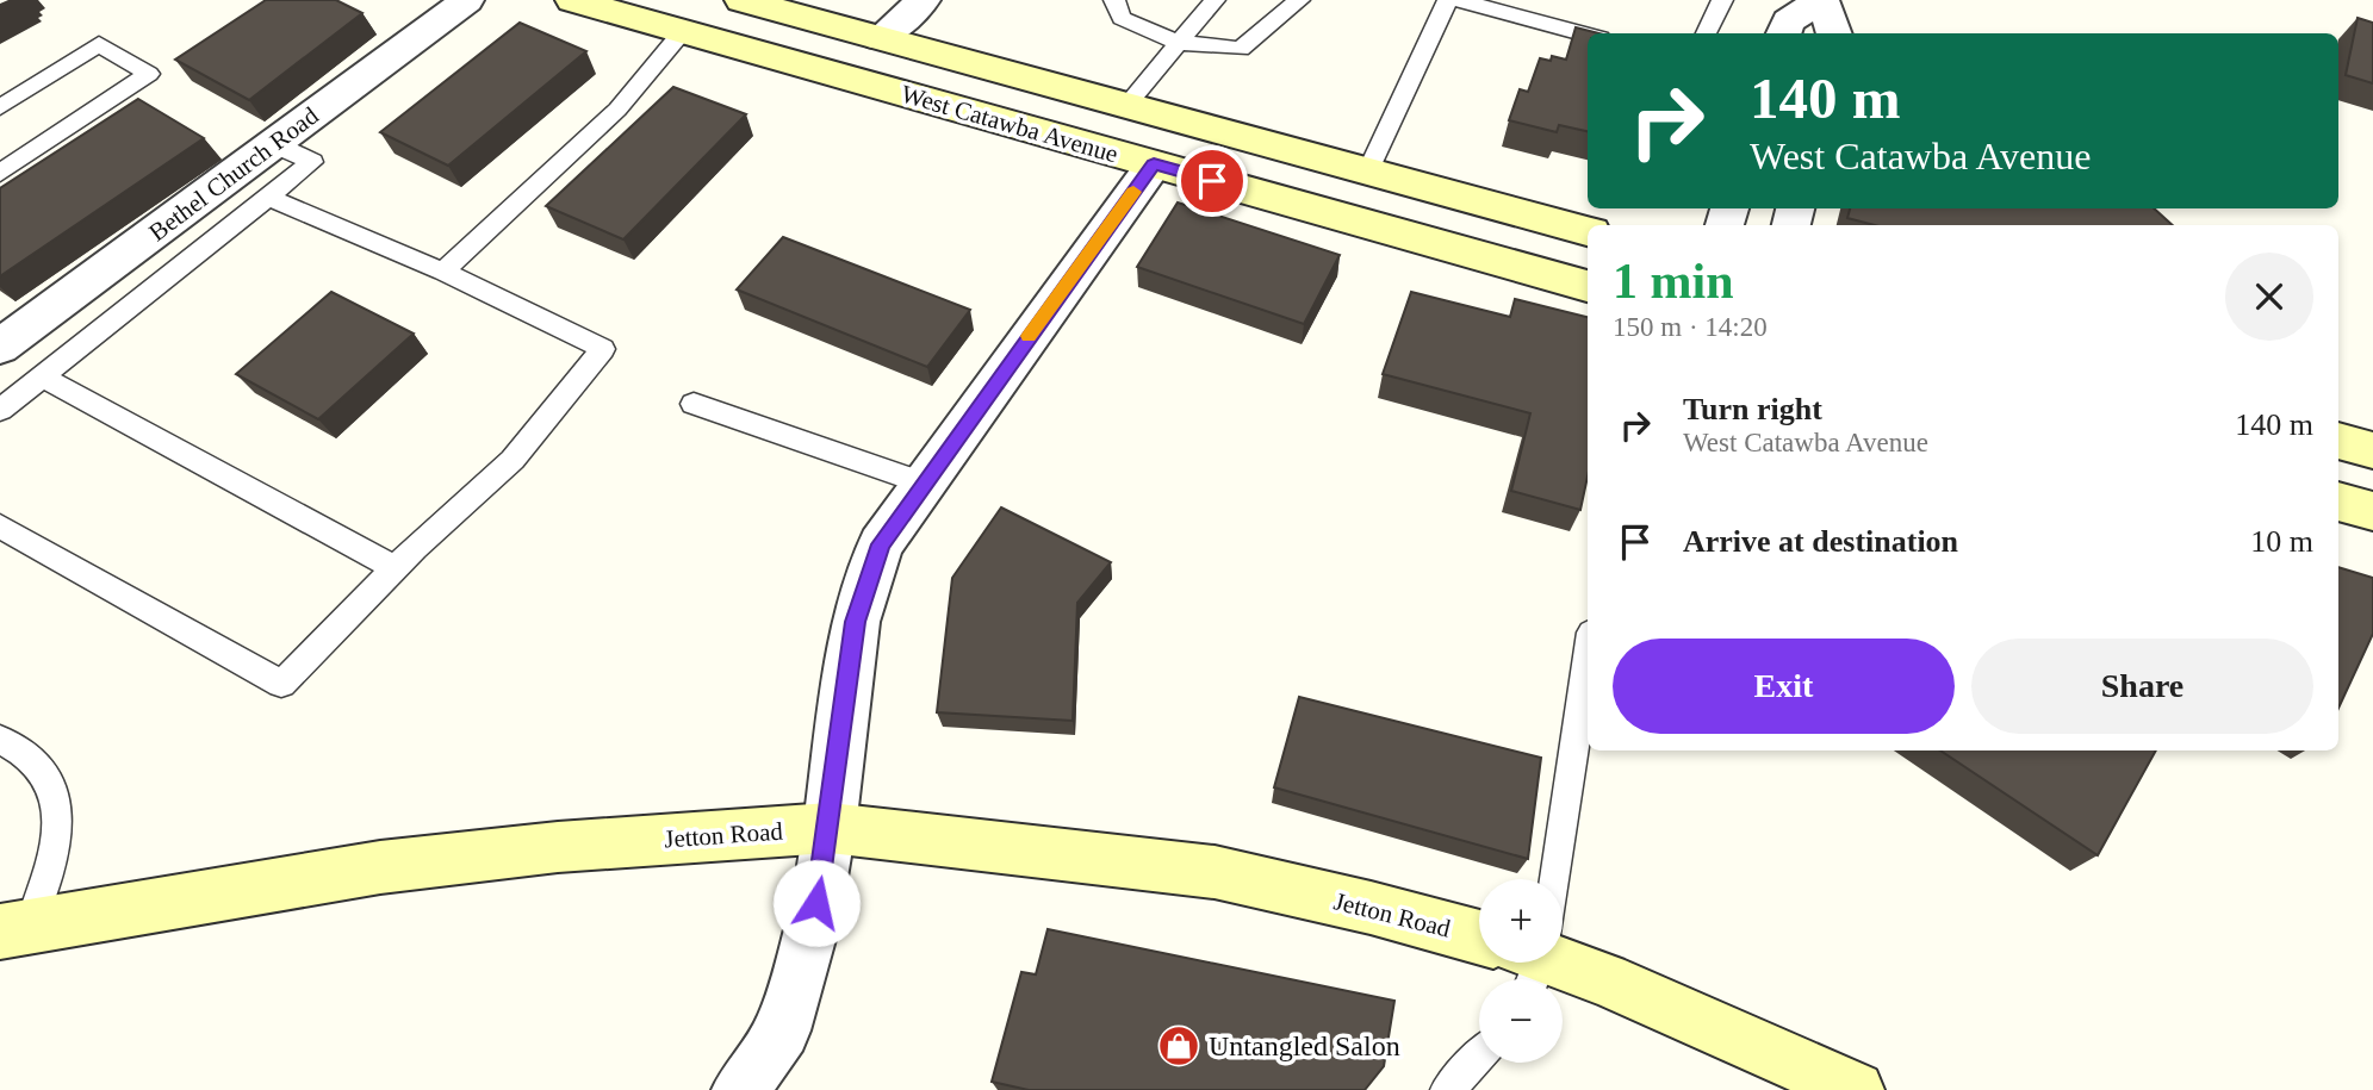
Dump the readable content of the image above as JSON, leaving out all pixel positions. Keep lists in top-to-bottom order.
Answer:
{
  "streets": {
    "main road": ["West Catawba Avenue", "Jetton Road"],
    "street": ["Bethel Church Road"]
  },
  "places": {
    "shop": ["Untangled Salon"]
  },
  "page": {
    "turn": ["140 m", "West Catawba Avenue"],
    "heading": ["1 min", "150 m · 14:20"],
    "list": [
      {
        "name": "Turn right",
        "note": "West Catawba Avenue",
        "value": "140 m"
      },
      {
        "name": "Arrive at destination",
        "value": "10 m"
      }
    ],
    "buttons": ["Exit", "Share"],
    "map_buttons": ["+", "−"]
  }
}
